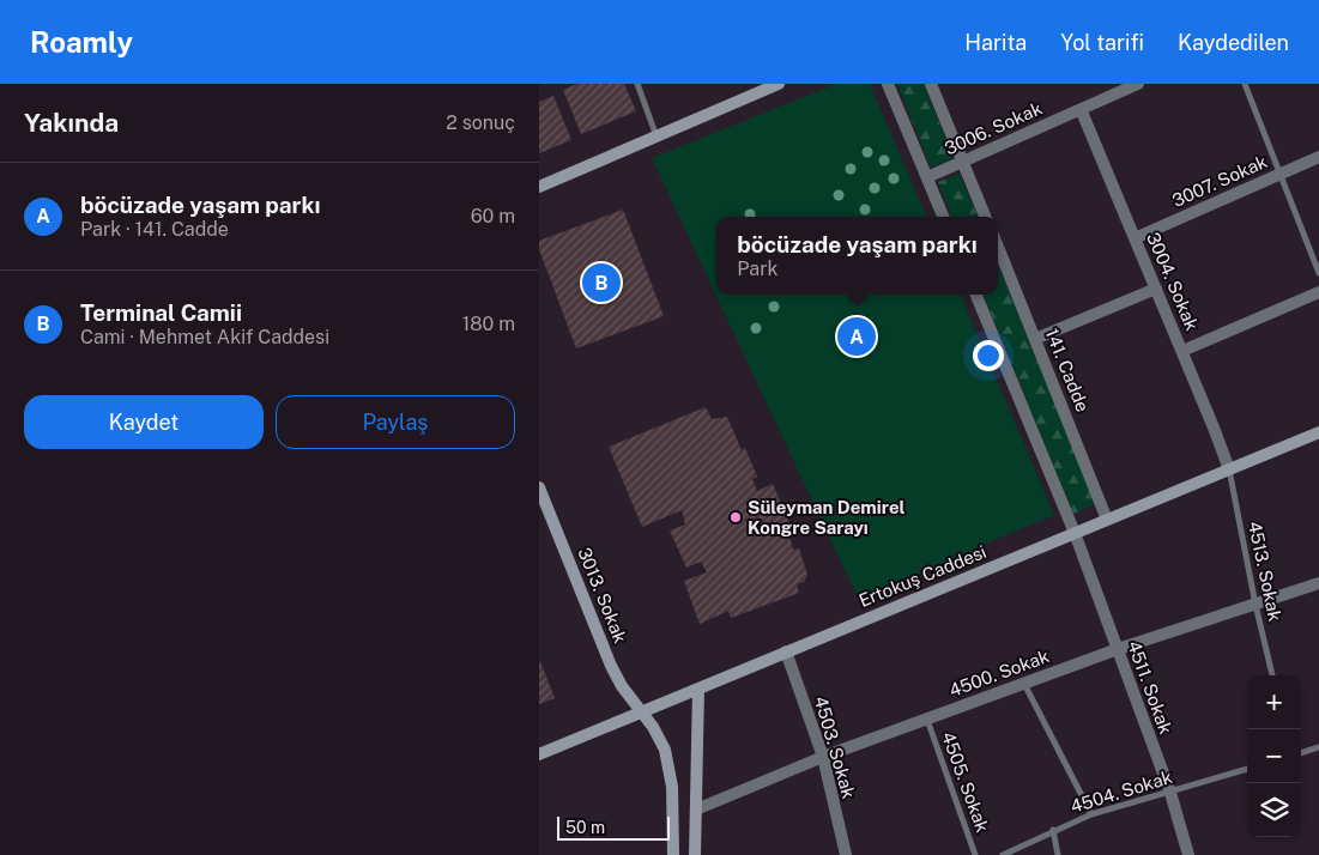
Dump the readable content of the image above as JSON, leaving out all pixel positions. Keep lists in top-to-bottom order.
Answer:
{
  "streets": {
    "main road": ["Ertokuş Caddesi", "3013. Sokak"],
    "street": [
      "3006. Sokak",
      "3007. Sokak",
      "3004. Sokak",
      "141. Cadde",
      "4500. Sokak",
      "4511. Sokak",
      "4503. Sokak"
    ],
    "lane": ["4513. Sokak", "4505. Sokak", "4504. Sokak"]
  },
  "crossings": [
    ["3006. Sokak", "3004. Sokak"],
    ["3007. Sokak", "3004. Sokak"],
    ["3004. Sokak", "4513. Sokak"],
    ["3004. Sokak", "Ertokuş Caddesi"],
    ["141. Cadde", "Ertokuş Caddesi"],
    ["4513. Sokak", "Ertokuş Caddesi"],
    ["4513. Sokak", "4500. Sokak"],
    ["Ertokuş Caddesi", "3013. Sokak"],
    ["Ertokuş Caddesi", "4511. Sokak"],
    ["Ertokuş Caddesi", "4503. Sokak"],
    ["4500. Sokak", "4511. Sokak"],
    ["4500. Sokak", "4503. Sokak"],
    ["4500. Sokak", "4505. Sokak"],
    ["4511. Sokak", "4504. Sokak"]
  ],
  "places": ["Süleyman Demirel Kongre Sarayı"],
  "scale_bar": "50 m",
  "page": {
    "header": "Roamly",
    "nav": ["Harita", "Yol tarifi", "Kaydedilen"],
    "heading": ["Yakında", "2 sonuç"],
    "list": [
      {
        "mark": "A",
        "name": "böcüzade yaşam parkı",
        "note": "Park · 141. Cadde",
        "value": "60 m"
      },
      {
        "mark": "B",
        "name": "Terminal Camii",
        "note": "Cami · Mehmet Akif Caddesi",
        "value": "180 m"
      }
    ],
    "popup": ["böcüzade yaşam parkı", "Park"],
    "pins": ["B", "A"],
    "buttons": ["Kaydet", "Paylaş"],
    "map_buttons": ["+", "−"],
    "scale": "50 m"
  }
}
